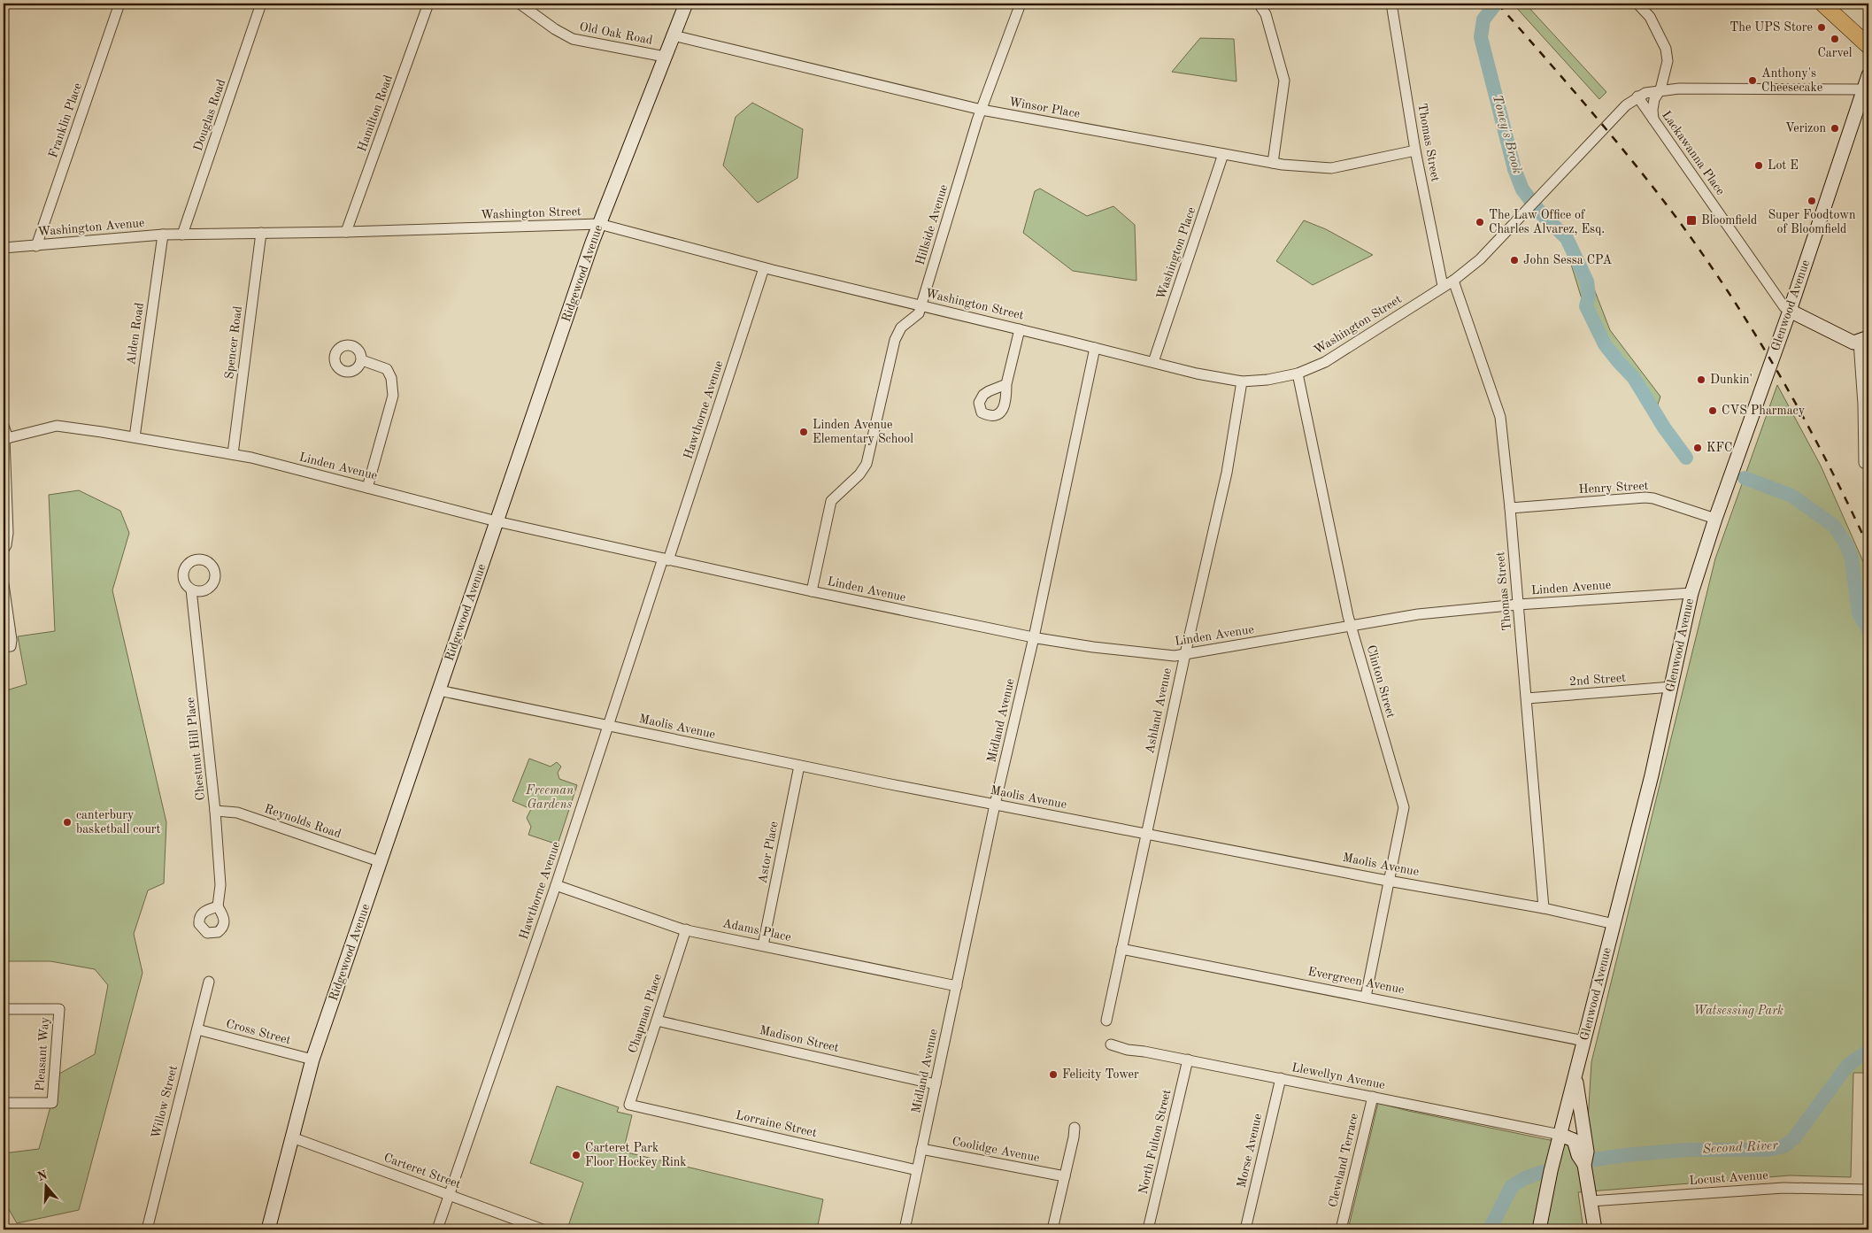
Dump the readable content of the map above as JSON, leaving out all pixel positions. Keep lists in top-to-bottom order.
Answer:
{
  "streets": {
    "street": [
      "Old Oak Road",
      "Winsor Place",
      "Hamilton Road",
      "Douglas Road",
      "Franklin Place",
      "Thomas Street",
      "Lackawanna Place",
      "Washington Street",
      "Hillside Avenue",
      "Washington Avenue",
      "Washington Place",
      "Ridgewood Avenue",
      "Glenwood Avenue",
      "Alden Road",
      "Spencer Road",
      "Hawthorne Avenue",
      "Linden Avenue",
      "Henry Street",
      "2nd Street",
      "Clinton Street",
      "Ashland Avenue",
      "Midland Avenue",
      "Maolis Avenue",
      "Chestnut Hill Place",
      "Reynolds Road",
      "Astor Place",
      "Adams Place",
      "Evergreen Avenue",
      "Chapman Place",
      "Cross Street",
      "Madison Street",
      "Pleasant Way",
      "Llewellyn Avenue",
      "Willow Street",
      "Lorraine Street",
      "North Fulton Street",
      "Coolidge Avenue",
      "Morse Avenue",
      "Cleveland Terrace",
      "Carteret Street",
      "Locust Avenue"
    ]
  },
  "crossings": [
    ["Old Oak Road", "Ridgewood Avenue"],
    ["Winsor Place", "Thomas Street"],
    ["Winsor Place", "Hillside Avenue"],
    ["Winsor Place", "Washington Place"],
    ["Winsor Place", "Ridgewood Avenue"],
    ["Hamilton Road", "Washington Street"],
    ["Douglas Road", "Washington Street"],
    ["Douglas Road", "Washington Avenue"],
    ["Franklin Place", "Washington Avenue"],
    ["Thomas Street", "Washington Street"],
    ["Thomas Street", "Linden Avenue"],
    ["Thomas Street", "Henry Street"],
    ["Thomas Street", "2nd Street"],
    ["Thomas Street", "Maolis Avenue"],
    ["Lackawanna Place", "Washington Street"],
    ["Lackawanna Place", "Glenwood Avenue"],
    ["Washington Street", "Hillside Avenue"],
    ["Washington Street", "Washington Avenue"],
    ["Washington Street", "Washington Place"],
    ["Washington Street", "Ridgewood Avenue"],
    ["Washington Street", "Glenwood Avenue"],
    ["Washington Street", "Spencer Road"],
    ["Washington Street", "Hawthorne Avenue"],
    ["Washington Street", "Clinton Street"],
    ["Washington Street", "Ashland Avenue"],
    ["Washington Street", "Midland Avenue"],
    ["Hillside Avenue", "Linden Avenue"],
    ["Washington Avenue", "Alden Road"],
    ["Ridgewood Avenue", "Linden Avenue"],
    ["Ridgewood Avenue", "Maolis Avenue"],
    ["Ridgewood Avenue", "Reynolds Road"],
    ["Ridgewood Avenue", "Cross Street"],
    ["Ridgewood Avenue", "Carteret Street"],
    ["Glenwood Avenue", "Linden Avenue"],
    ["Glenwood Avenue", "Henry Street"],
    ["Glenwood Avenue", "2nd Street"],
    ["Glenwood Avenue", "Maolis Avenue"],
    ["Glenwood Avenue", "Evergreen Avenue"],
    ["Glenwood Avenue", "Llewellyn Avenue"],
    ["Alden Road", "Linden Avenue"],
    ["Spencer Road", "Linden Avenue"],
    ["Hawthorne Avenue", "Linden Avenue"],
    ["Hawthorne Avenue", "Maolis Avenue"],
    ["Hawthorne Avenue", "Adams Place"],
    ["Hawthorne Avenue", "Carteret Street"],
    ["Linden Avenue", "Clinton Street"],
    ["Linden Avenue", "Ashland Avenue"],
    ["Linden Avenue", "Midland Avenue"],
    ["Clinton Street", "Maolis Avenue"],
    ["Clinton Street", "Evergreen Avenue"],
    ["Ashland Avenue", "Maolis Avenue"],
    ["Ashland Avenue", "Evergreen Avenue"],
    ["Midland Avenue", "Maolis Avenue"],
    ["Midland Avenue", "Adams Place"],
    ["Midland Avenue", "Madison Street"],
    ["Midland Avenue", "Lorraine Street"],
    ["Midland Avenue", "Coolidge Avenue"],
    ["Maolis Avenue", "Astor Place"],
    ["Chestnut Hill Place", "Reynolds Road"],
    ["Astor Place", "Adams Place"],
    ["Adams Place", "Chapman Place"],
    ["Chapman Place", "Madison Street"],
    ["Chapman Place", "Lorraine Street"],
    ["Cross Street", "Willow Street"],
    ["Llewellyn Avenue", "North Fulton Street"],
    ["Llewellyn Avenue", "Morse Avenue"],
    ["Llewellyn Avenue", "Cleveland Terrace"]
  ],
  "water": ["Toney's Brook", "Second River"],
  "parks": ["Freeman Gardens", "Watsessing Park"],
  "places": {
    "other": [
      "The UPS Store",
      "Carvel",
      "Anthony's Cheesecake",
      "Verizon",
      "Lot E",
      "Super Foodtown of Bloomfield",
      "The Law Office of Charles Alvarez, Esq.",
      "John Sessa CPA",
      "Dunkin'",
      "CVS Pharmacy",
      "Linden Avenue Elementary School",
      "KFC",
      "canterbury basketball court",
      "Felicity Tower",
      "Carteret Park Floor Hockey Rink"
    ],
    "transit": ["Bloomfield"]
  },
  "north": "top"
}
